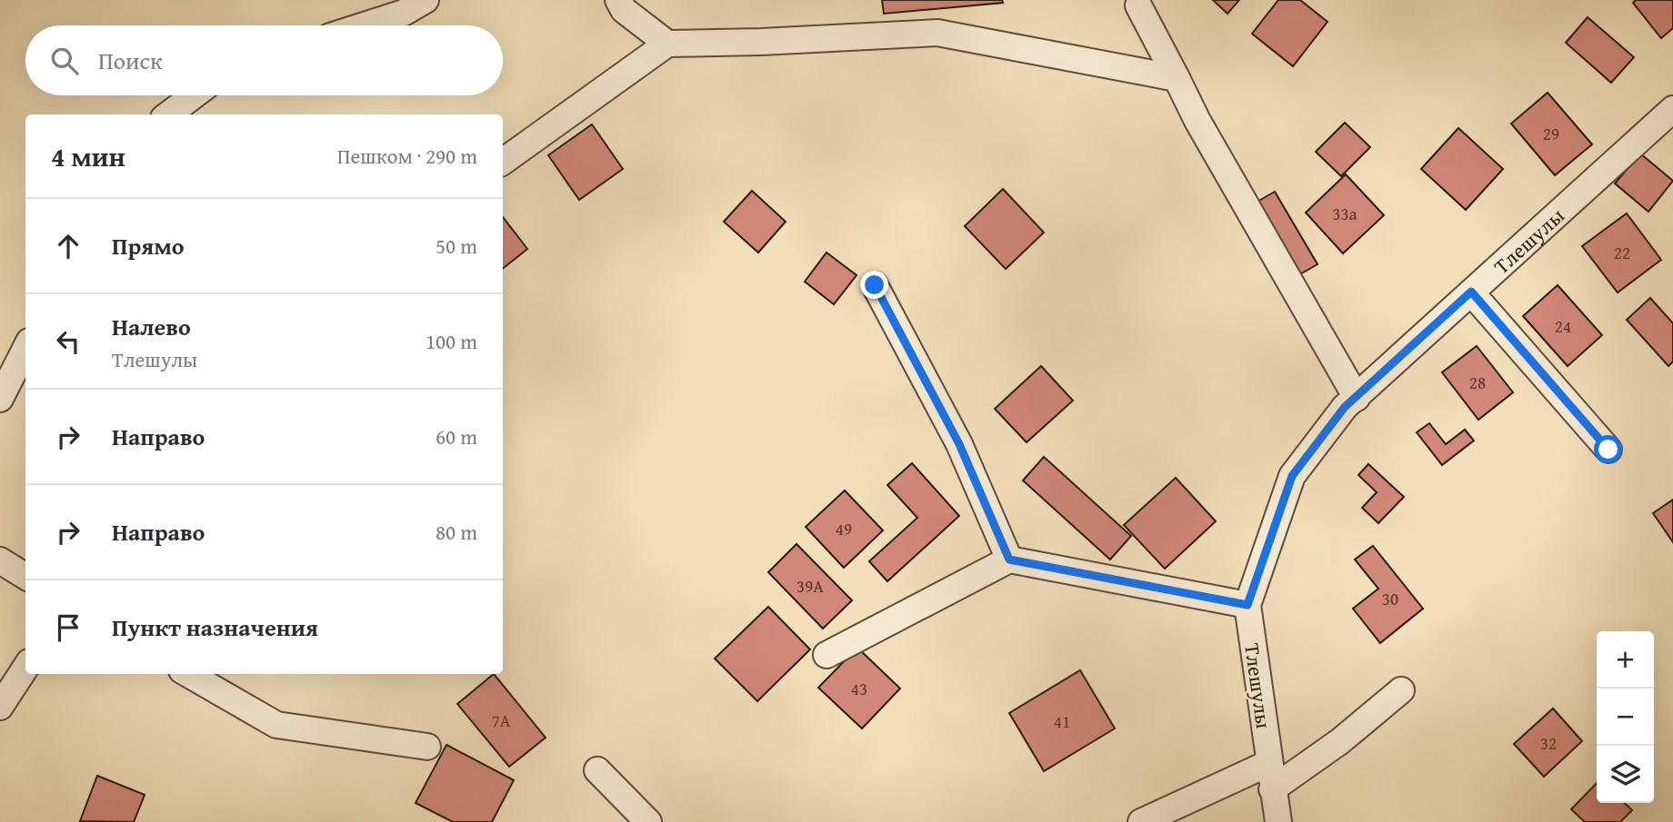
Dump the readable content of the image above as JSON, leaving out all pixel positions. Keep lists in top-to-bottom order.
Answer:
{
  "streets": {
    "street": ["Тлешулы"]
  },
  "house_numbers": [
    "29",
    "33а",
    "22",
    "24",
    "28",
    "49",
    "39А",
    "30",
    "43",
    "7А",
    "41",
    "32"
  ],
  "page": {
    "search": "Поиск",
    "heading": ["4 мин", "Пешком · 290 m"],
    "list": [
      ["Прямо", "50 m"],
      ["Налево", "Тлешулы", "100 m"],
      ["Направо", "60 m"],
      ["Направо", "80 m"],
      "Пункт назначения"
    ],
    "map_buttons": ["+", "−"]
  }
}
